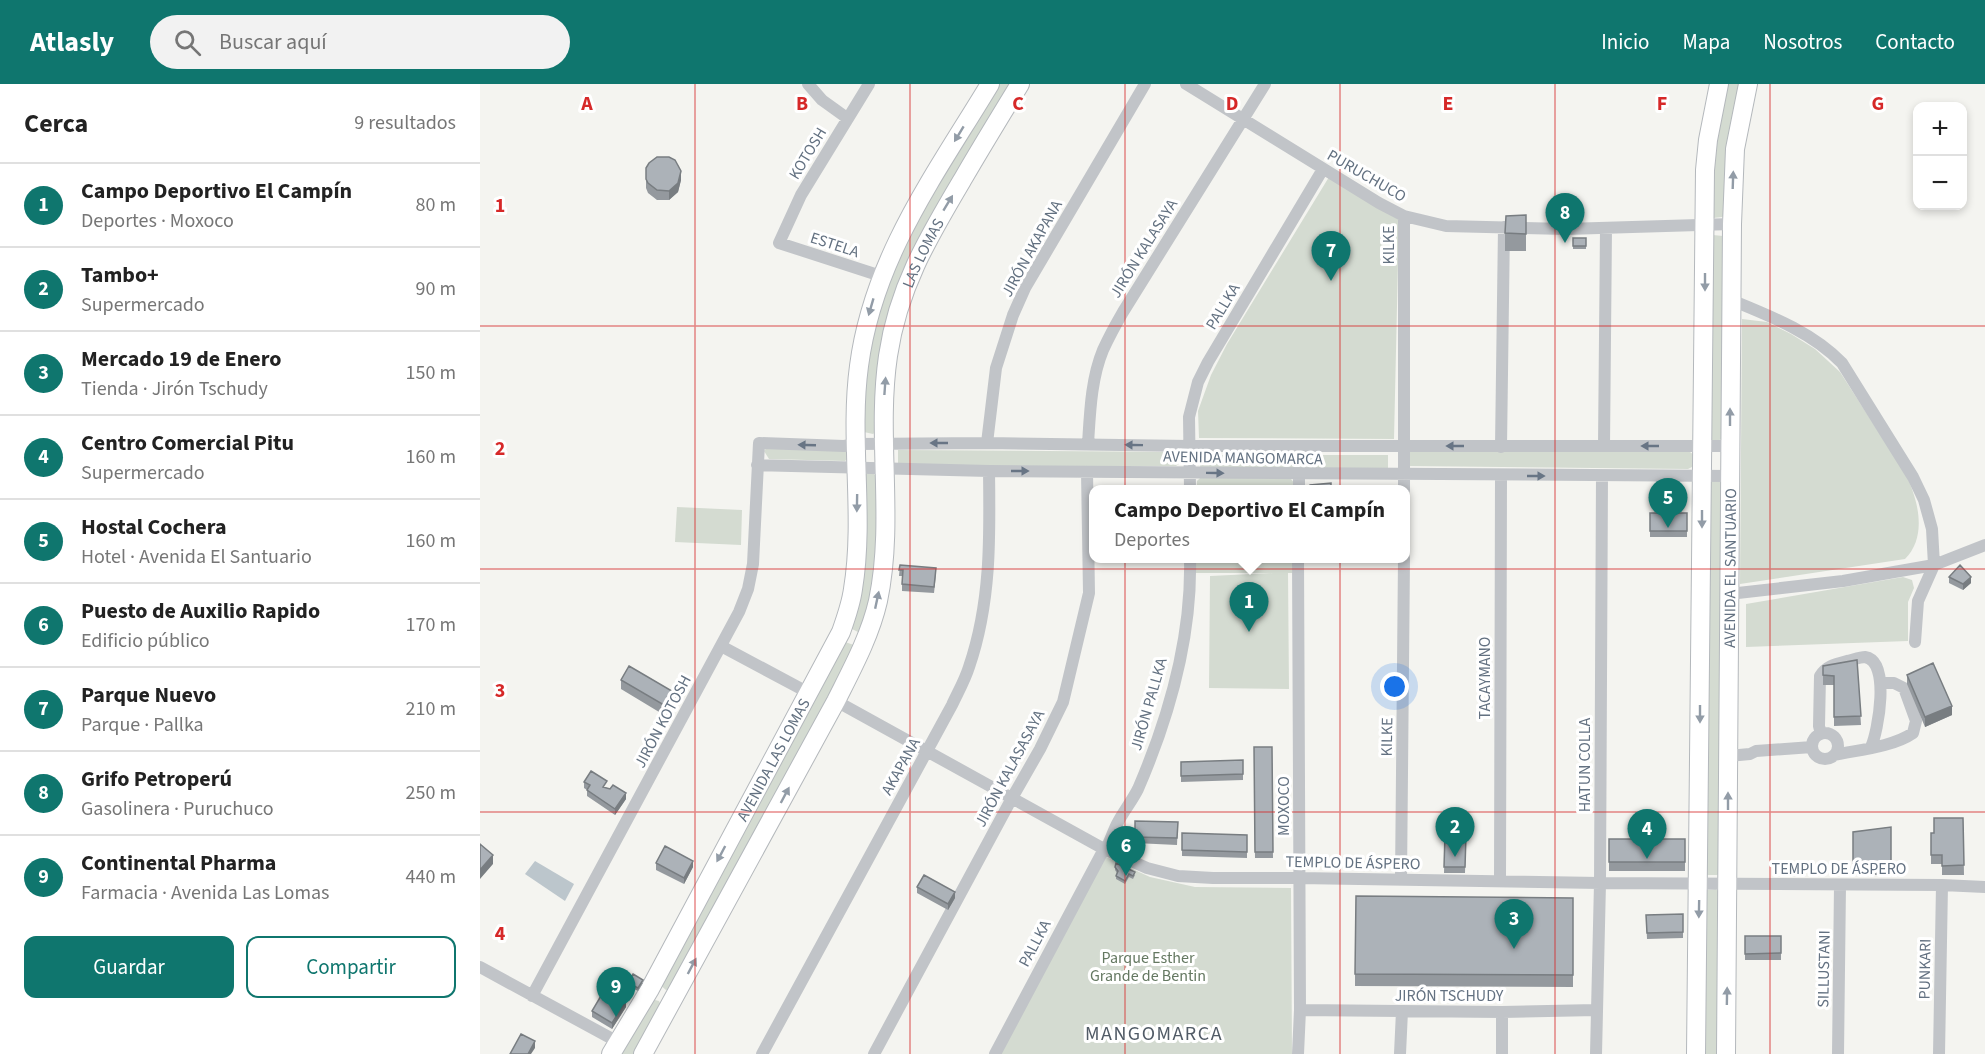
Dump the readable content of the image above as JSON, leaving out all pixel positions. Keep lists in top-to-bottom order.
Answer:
{
  "streets": {
    "street": [
      "KOTOSH",
      "PURUCHUCO",
      "ESTELA",
      "KILKE",
      "JIRÓN AKAPANA",
      "JIRÓN KALASAYA",
      "LAS LOMAS",
      "PALLKA",
      "AVENIDA MANGOMARCA",
      "AVENIDA EL SANTUARIO",
      "TACAYMANO",
      "JIRÓN PALLKA",
      "JIRÓN KOTOSH",
      "AVENIDA LAS LOMAS",
      "HATUN COLLA",
      "AKAPANA",
      "JIRÓN KALASASAYA",
      "MOXOCO",
      "TEMPLO DE ÁSPERO",
      "SILLUSTANI",
      "PUNKARI",
      "JIRÓN TSCHUDY"
    ]
  },
  "crossings": [
    ["KOTOSH", "ESTELA"],
    ["PURUCHUCO", "KILKE"],
    ["PURUCHUCO", "JIRÓN KALASAYA"],
    ["PURUCHUCO", "PALLKA"],
    ["PURUCHUCO", "AVENIDA EL SANTUARIO"],
    ["ESTELA", "LAS LOMAS"],
    ["KILKE", "AVENIDA MANGOMARCA"],
    ["KILKE", "TEMPLO DE ÁSPERO"],
    ["JIRÓN AKAPANA", "AVENIDA MANGOMARCA"],
    ["JIRÓN KALASAYA", "AVENIDA MANGOMARCA"],
    ["LAS LOMAS", "AVENIDA MANGOMARCA"],
    ["LAS LOMAS", "AVENIDA LAS LOMAS"],
    ["PALLKA", "AVENIDA MANGOMARCA"],
    ["PALLKA", "JIRÓN PALLKA"],
    ["PALLKA", "TEMPLO DE ÁSPERO"],
    ["AVENIDA MANGOMARCA", "AVENIDA EL SANTUARIO"],
    ["AVENIDA MANGOMARCA", "TACAYMANO"],
    ["AVENIDA MANGOMARCA", "JIRÓN KOTOSH"],
    ["AVENIDA MANGOMARCA", "AVENIDA LAS LOMAS"],
    ["AVENIDA MANGOMARCA", "HATUN COLLA"],
    ["AVENIDA MANGOMARCA", "AKAPANA"],
    ["AVENIDA MANGOMARCA", "JIRÓN KALASASAYA"],
    ["AVENIDA EL SANTUARIO", "TEMPLO DE ÁSPERO"],
    ["TACAYMANO", "TEMPLO DE ÁSPERO"],
    ["JIRÓN PALLKA", "TEMPLO DE ÁSPERO"],
    ["AVENIDA LAS LOMAS", "TEMPLO DE ÁSPERO"],
    ["HATUN COLLA", "TEMPLO DE ÁSPERO"],
    ["HATUN COLLA", "JIRÓN TSCHUDY"],
    ["AKAPANA", "TEMPLO DE ÁSPERO"],
    ["JIRÓN KALASASAYA", "TEMPLO DE ÁSPERO"],
    ["MOXOCO", "TEMPLO DE ÁSPERO"],
    ["MOXOCO", "JIRÓN TSCHUDY"],
    ["TEMPLO DE ÁSPERO", "SILLUSTANI"],
    ["TEMPLO DE ÁSPERO", "PUNKARI"]
  ],
  "districts": ["MANGOMARCA"],
  "parks": ["Parque Esther Grande de Bentin"],
  "page": {
    "header": "Atlasly",
    "search": "Buscar aquí",
    "nav": [
      "Inicio",
      "Mapa",
      "Nosotros",
      "Contacto"
    ],
    "heading": ["Cerca", "9 resultados"],
    "map_buttons": ["+", "−"],
    "list": [
      {
        "mark": "1",
        "name": "Campo Deportivo El Campín",
        "note": "Deportes · Moxoco",
        "value": "80 m"
      },
      {
        "mark": "2",
        "name": "Tambo+",
        "note": "Supermercado",
        "value": "90 m"
      },
      {
        "mark": "3",
        "name": "Mercado 19 de Enero",
        "note": "Tienda · Jirón Tschudy",
        "value": "150 m"
      },
      {
        "mark": "4",
        "name": "Centro Comercial Pitu",
        "note": "Supermercado",
        "value": "160 m"
      },
      {
        "mark": "5",
        "name": "Hostal Cochera",
        "note": "Hotel · Avenida El Santuario",
        "value": "160 m"
      },
      {
        "mark": "6",
        "name": "Puesto de Auxilio Rapido",
        "note": "Edificio público",
        "value": "170 m"
      },
      {
        "mark": "7",
        "name": "Parque Nuevo",
        "note": "Parque · Pallka",
        "value": "210 m"
      },
      {
        "mark": "8",
        "name": "Grifo Petroperú",
        "note": "Gasolinera · Puruchuco",
        "value": "250 m"
      },
      {
        "mark": "9",
        "name": "Continental Pharma",
        "note": "Farmacia · Avenida Las Lomas",
        "value": "440 m"
      }
    ],
    "pins": [
      "8",
      "7",
      "5",
      "1",
      "2",
      "4",
      "6",
      "3",
      "9"
    ],
    "popup": ["Campo Deportivo El Campín", "Deportes"],
    "buttons": ["Guardar", "Compartir"]
  },
  "grid": {
    "columns": [
      "A",
      "B",
      "C",
      "D",
      "E",
      "F",
      "G"
    ],
    "rows": [
      "1",
      "2",
      "3",
      "4"
    ]
  }
}
